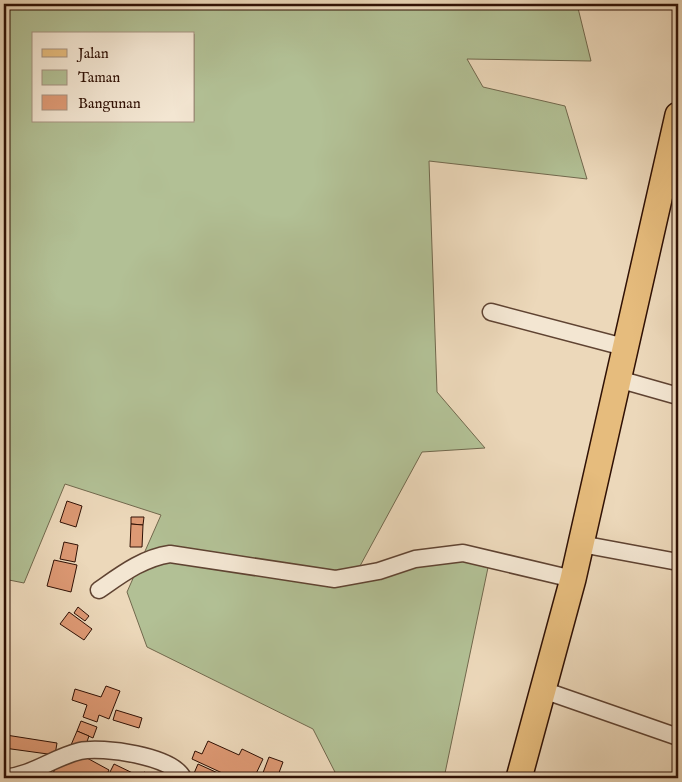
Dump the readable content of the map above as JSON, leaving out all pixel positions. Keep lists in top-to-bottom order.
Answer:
{
  "legend": ["Jalan", "Taman", "Bangunan"]
}
